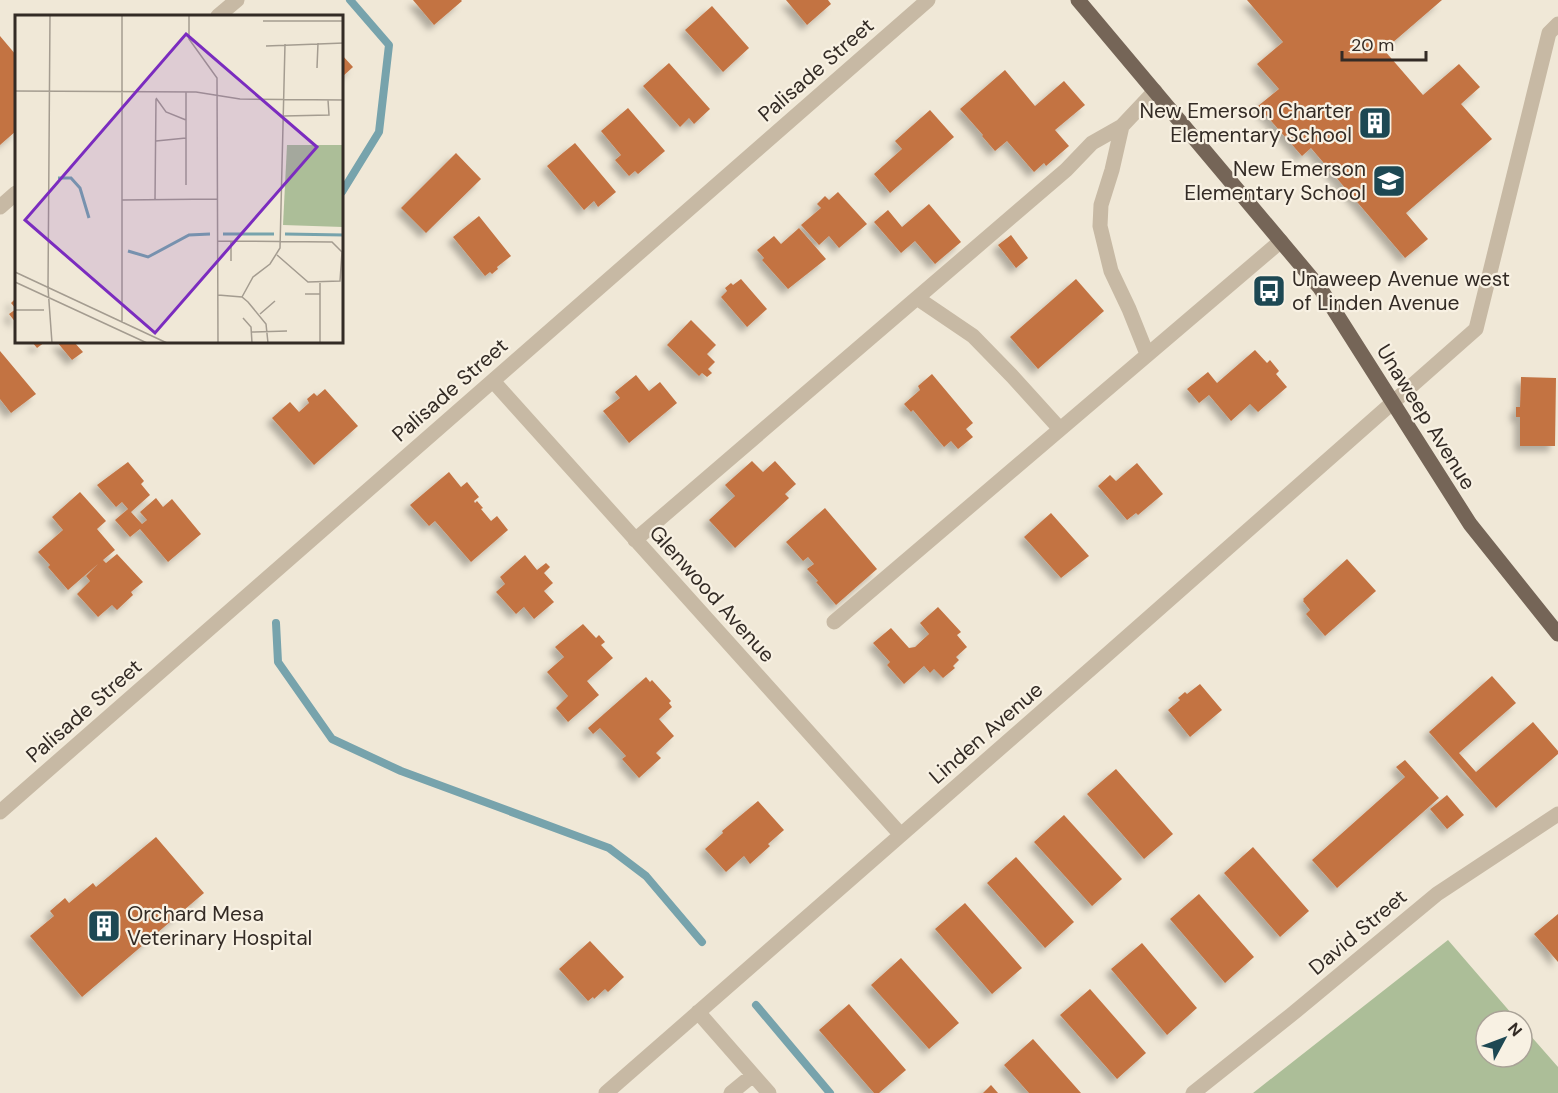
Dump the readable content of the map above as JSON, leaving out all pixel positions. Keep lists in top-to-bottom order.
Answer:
{
  "streets": {
    "main road": ["Unaweep Avenue"],
    "street": [
      "Palisade Street",
      "Glenwood Avenue",
      "Linden Avenue",
      "David Street"
    ]
  },
  "crossings": [
    ["Palisade Street", "Glenwood Avenue"],
    ["Unaweep Avenue", "Linden Avenue"],
    ["Glenwood Avenue", "Linden Avenue"]
  ],
  "places": {
    "building": ["New Emerson Charter Elementary School", "Orchard Mesa Veterinary Hospital"],
    "school or university": ["New Emerson Elementary School"],
    "bus stop": ["Unaweep Avenue west of Linden Avenue"]
  },
  "scale_bar": "20 m",
  "north": "top right"
}
